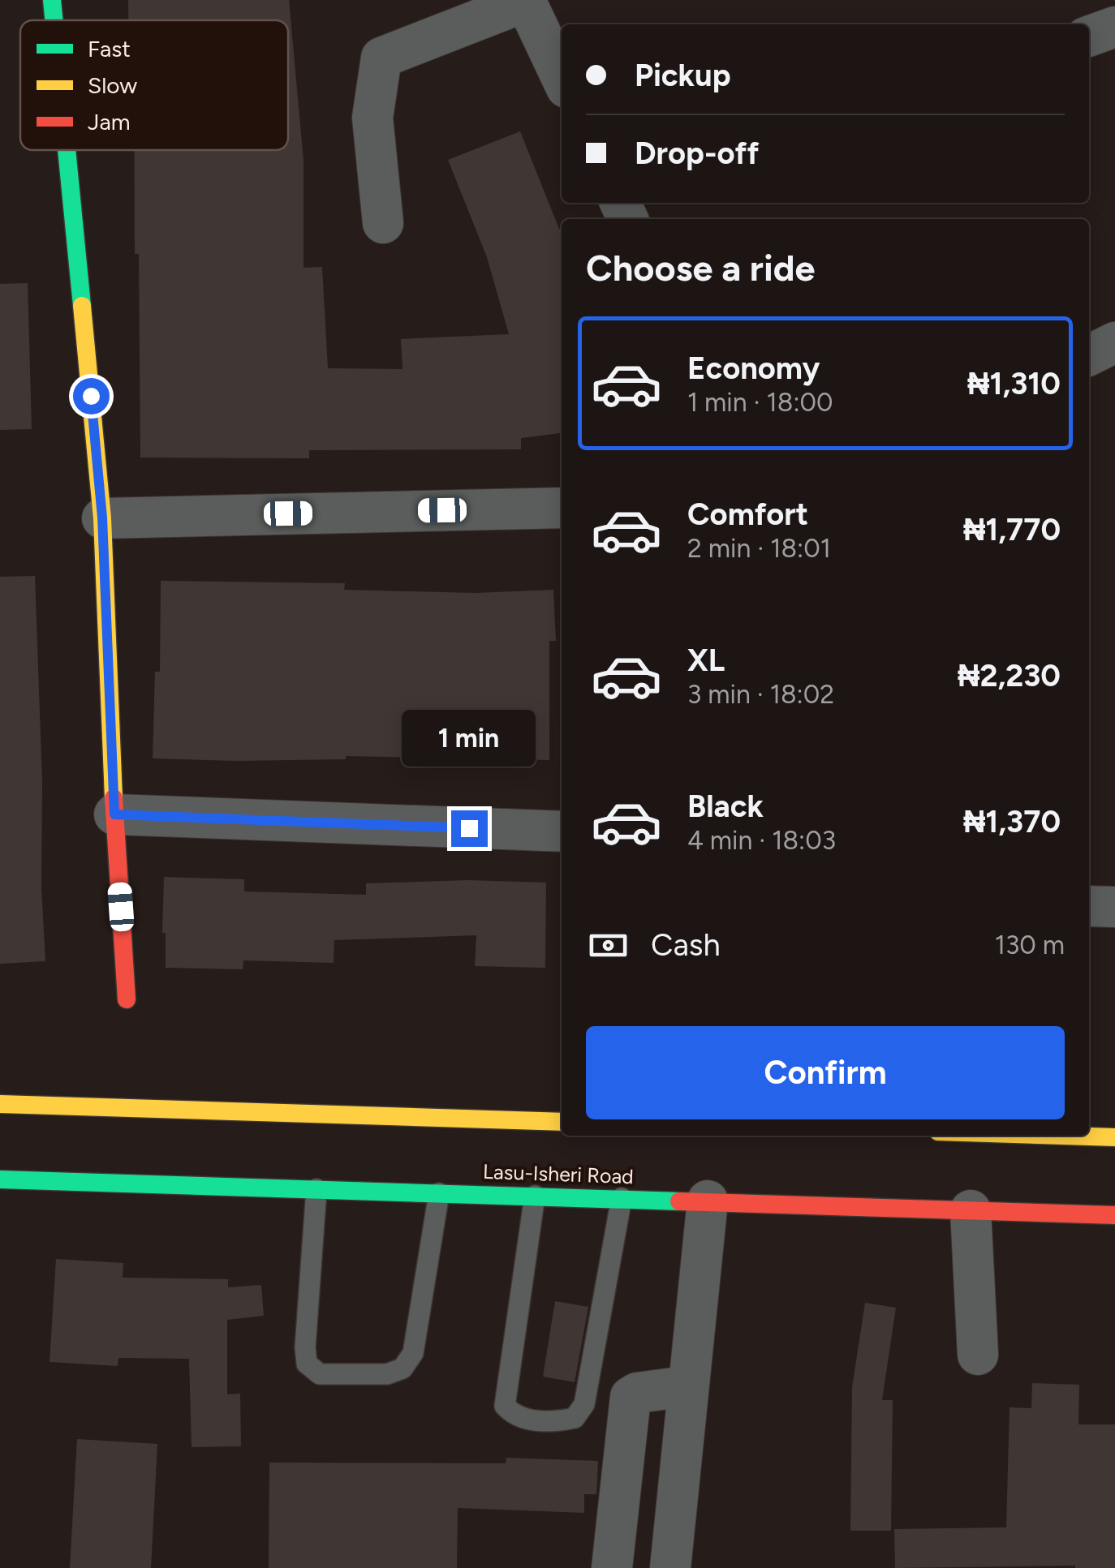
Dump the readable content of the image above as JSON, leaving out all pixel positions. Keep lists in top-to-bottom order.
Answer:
{
  "streets": {
    "main road": ["Lasu-Isheri Road"]
  },
  "legend": ["Fast", "Slow", "Jam"],
  "page": {
    "banner": ["Pickup", "Drop-off"],
    "heading": "Choose a ride",
    "list": [
      {
        "name": "Economy",
        "note": "1 min · 18:00",
        "value": "₦1,310"
      },
      {
        "name": "Comfort",
        "note": "2 min · 18:01",
        "value": "₦1,770"
      },
      {
        "name": "XL",
        "note": "3 min · 18:02",
        "value": "₦2,230"
      },
      {
        "name": "Black",
        "note": "4 min · 18:03",
        "value": "₦1,370"
      }
    ],
    "bubble": "1 min",
    "pay": ["Cash", "130 m"],
    "buttons": "Confirm"
  }
}
